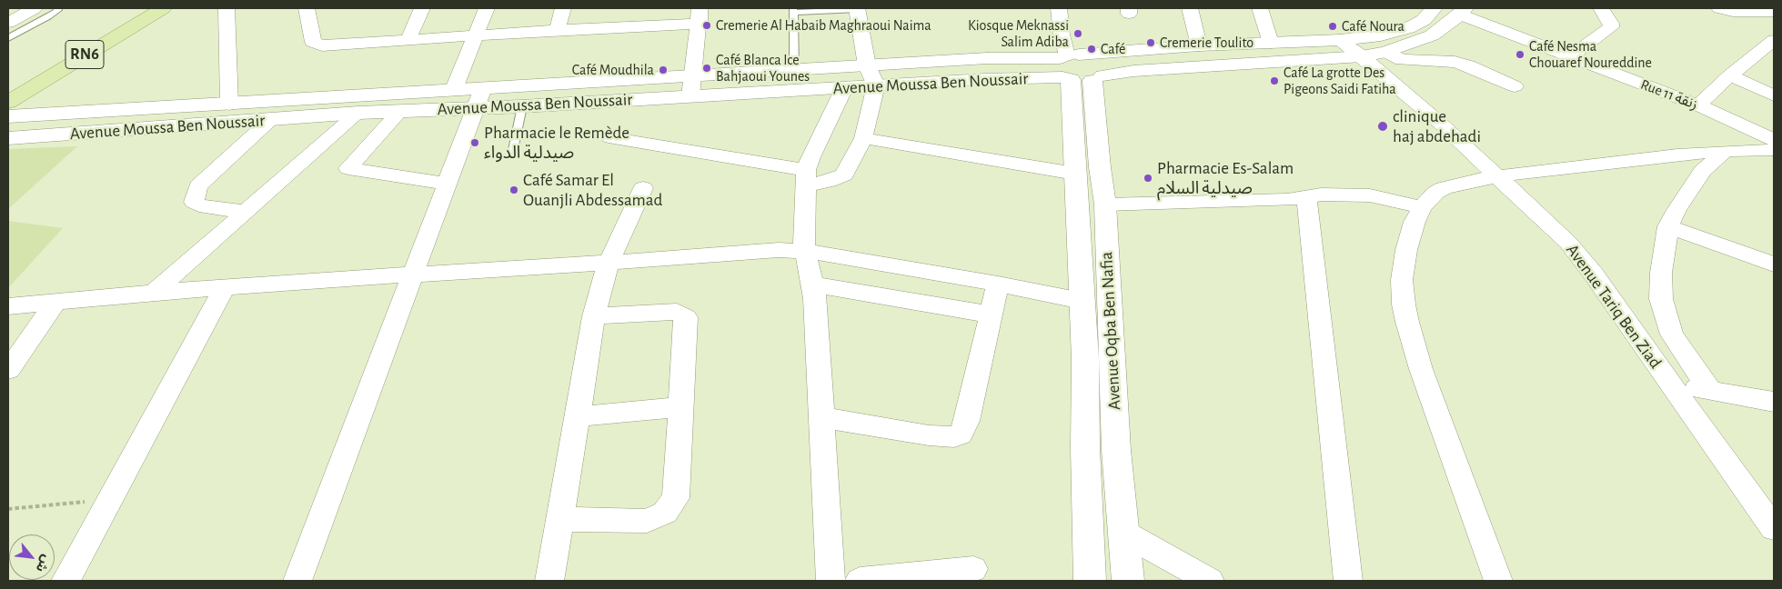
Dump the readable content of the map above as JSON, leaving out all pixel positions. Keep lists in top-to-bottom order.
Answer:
{
  "streets": {
    "main road": ["RN6"],
    "street": [
      "Avenue Moussa Ben Noussair",
      "Rue 11 زنقة",
      "Avenue Tariq Ben Ziad",
      "Avenue Oqba Ben Nafia"
    ]
  },
  "crossings": [
    ["Avenue Moussa Ben Noussair", "Rue 11 زنقة"],
    ["Avenue Moussa Ben Noussair", "Avenue Tariq Ben Ziad"],
    ["Avenue Moussa Ben Noussair", "Avenue Oqba Ben Nafia"]
  ],
  "places": [
    "Cremerie Al Habaib Maghraoui Naima",
    "Café Noura",
    "Kiosque Meknassi Salim Adiba",
    "Cremerie Toulito",
    "Café",
    "Café Nesma Chouaref Noureddine",
    "Café Blanca Ice Bahjaoui Younes",
    "Café Moudhila",
    "Café La grotte Des Pigeons Saidi Fatiha",
    "clinique haj abdehadi",
    "Pharmacie le Remède صيدلية الدواء",
    "Pharmacie Es-Salam صيدلية السلام",
    "Café Samar El Ouanjli Abdessamad"
  ],
  "north": "bottom right"
}
